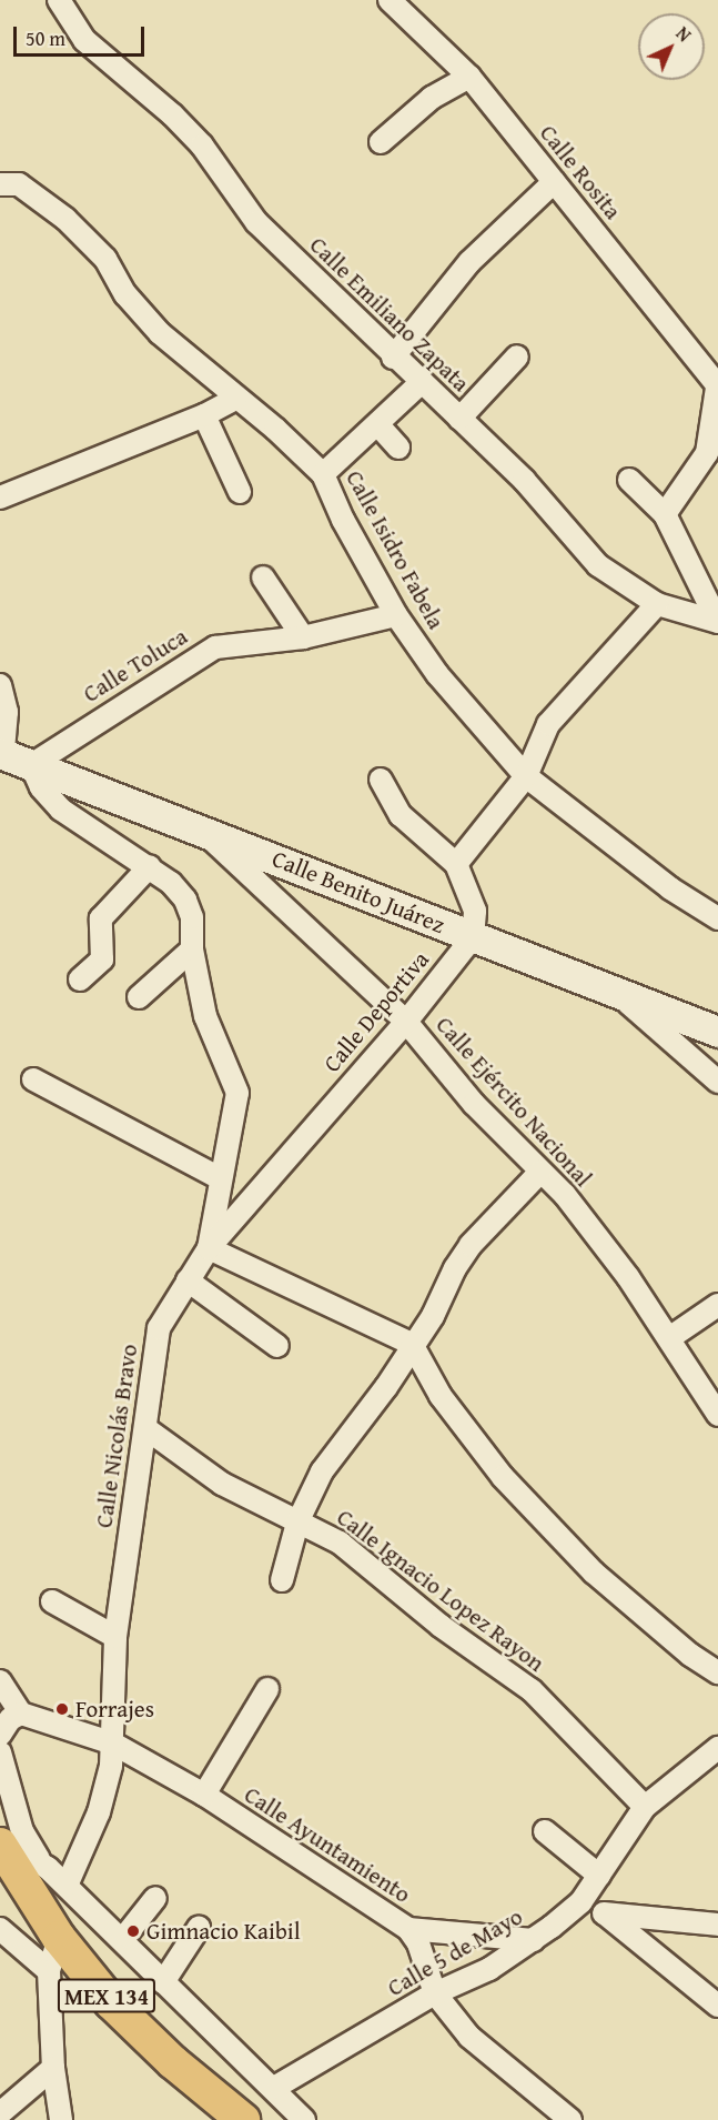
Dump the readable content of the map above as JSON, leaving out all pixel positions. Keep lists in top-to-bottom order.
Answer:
{
  "streets": {
    "main road": ["Calle Benito Juárez", "MEX 134"],
    "street": [
      "Calle Rosita",
      "Calle Emiliano Zapata",
      "Calle Isidro Fabela",
      "Calle Toluca",
      "Calle Deportiva",
      "Calle Ejército Nacional",
      "Calle Nicolás Bravo",
      "Calle Ignacio Lopez Rayon",
      "Calle Ayuntamiento",
      "Calle 5 de Mayo"
    ]
  },
  "crossings": [
    ["Calle Isidro Fabela", "Calle Toluca"],
    ["Calle Toluca", "Calle Benito Juárez"],
    ["Calle Toluca", "Calle Nicolás Bravo"],
    ["Calle Benito Juárez", "Calle Deportiva"],
    ["Calle Benito Juárez", "Calle Ejército Nacional"],
    ["Calle Benito Juárez", "Calle Nicolás Bravo"],
    ["Calle Deportiva", "Calle Ejército Nacional"],
    ["Calle Deportiva", "Calle Nicolás Bravo"],
    ["Calle Nicolás Bravo", "Calle Ignacio Lopez Rayon"],
    ["Calle Nicolás Bravo", "Calle Ayuntamiento"],
    ["Calle Ignacio Lopez Rayon", "Calle 5 de Mayo"],
    ["Calle Ayuntamiento", "Calle 5 de Mayo"]
  ],
  "places": ["Forrajes", "Gimnacio Kaibil"],
  "scale_bar": "50 m",
  "north": "top right"
}
